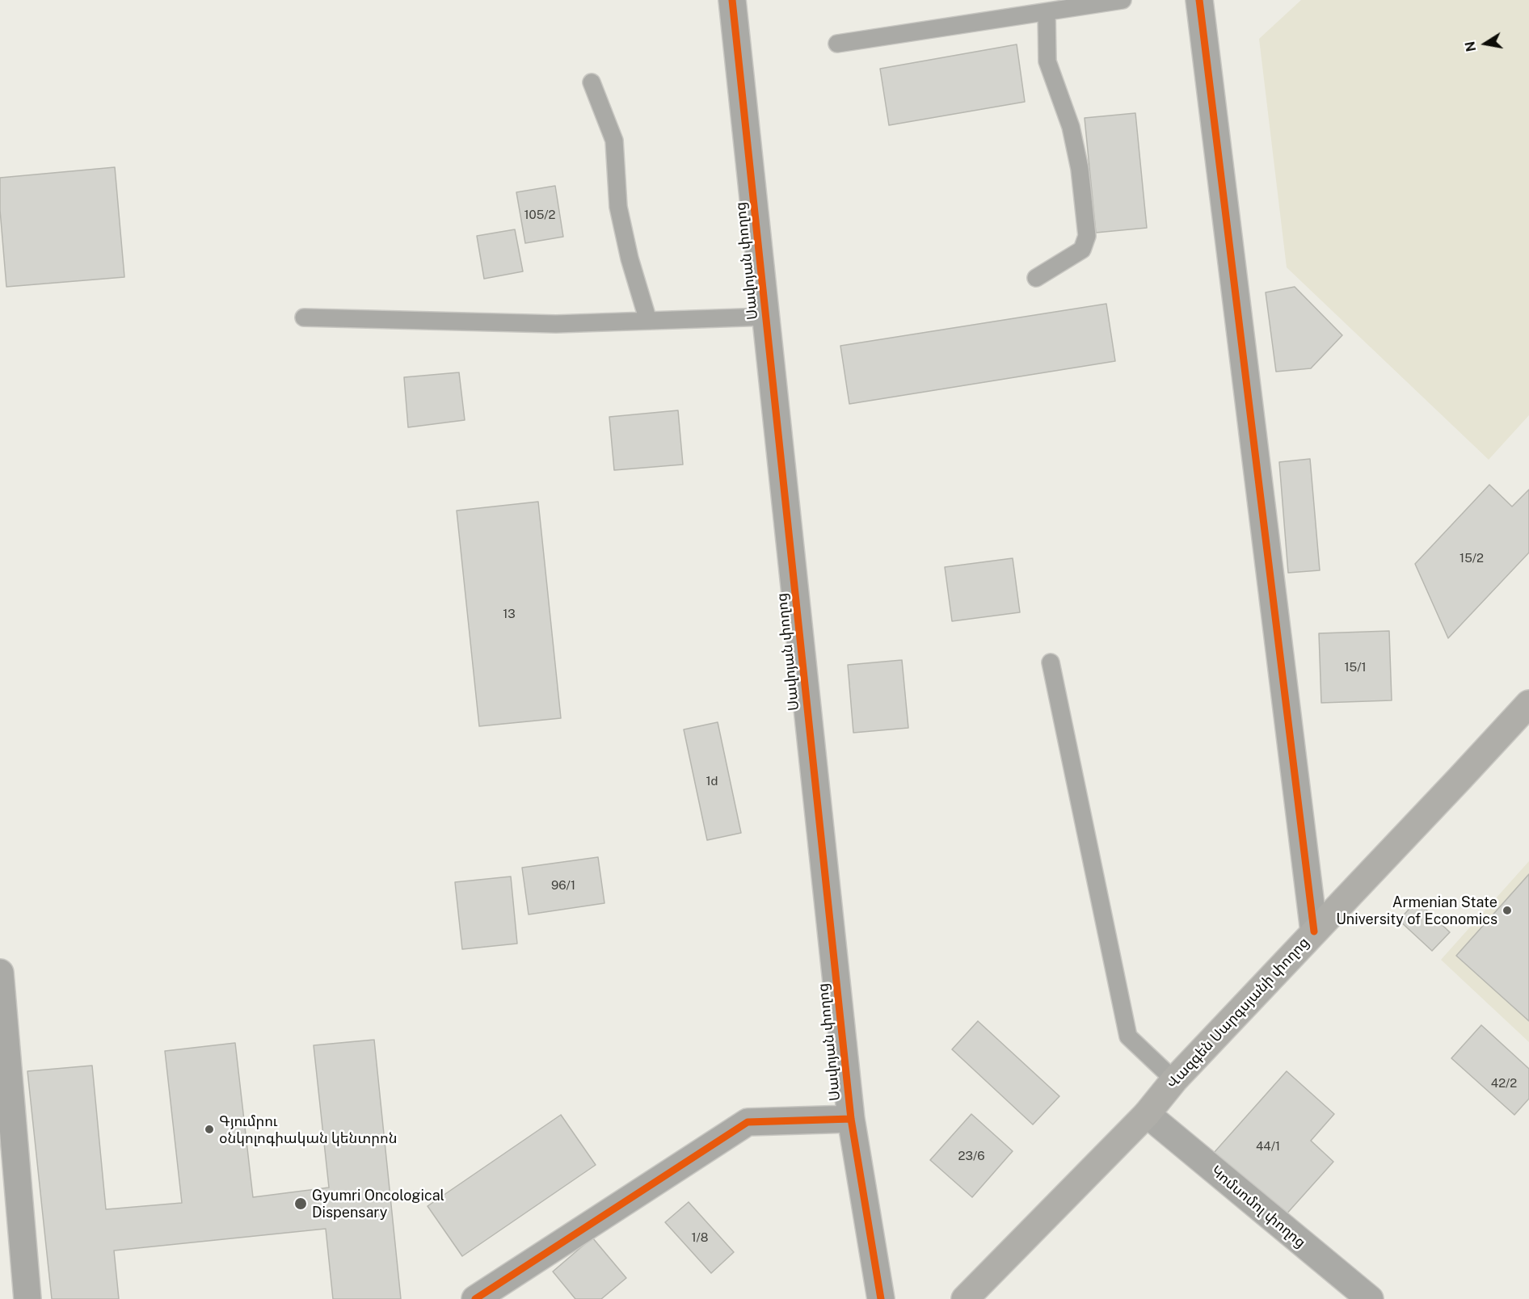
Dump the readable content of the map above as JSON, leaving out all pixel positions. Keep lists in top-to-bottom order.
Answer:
{
  "streets": {
    "highway": ["Վազգեն Սարգսյանի փողոց"],
    "street": ["Սավոյան փողոց", "Կոմսոմոլ փողոց"]
  },
  "crossings": [
    ["Վազգեն Սարգսյանի փողոց", "Կոմսոմոլ փողոց"]
  ],
  "places": ["Armenian State University of Economics", "Գյումրու օնկոլոգիական կենտրոն", "Gyumri Oncological Dispensary"],
  "house_numbers": [
    "105/2",
    "15/2",
    "13",
    "15/1",
    "1d",
    "96/1",
    "42/2",
    "44/1",
    "23/6",
    "1/8"
  ],
  "north": "left"
}
